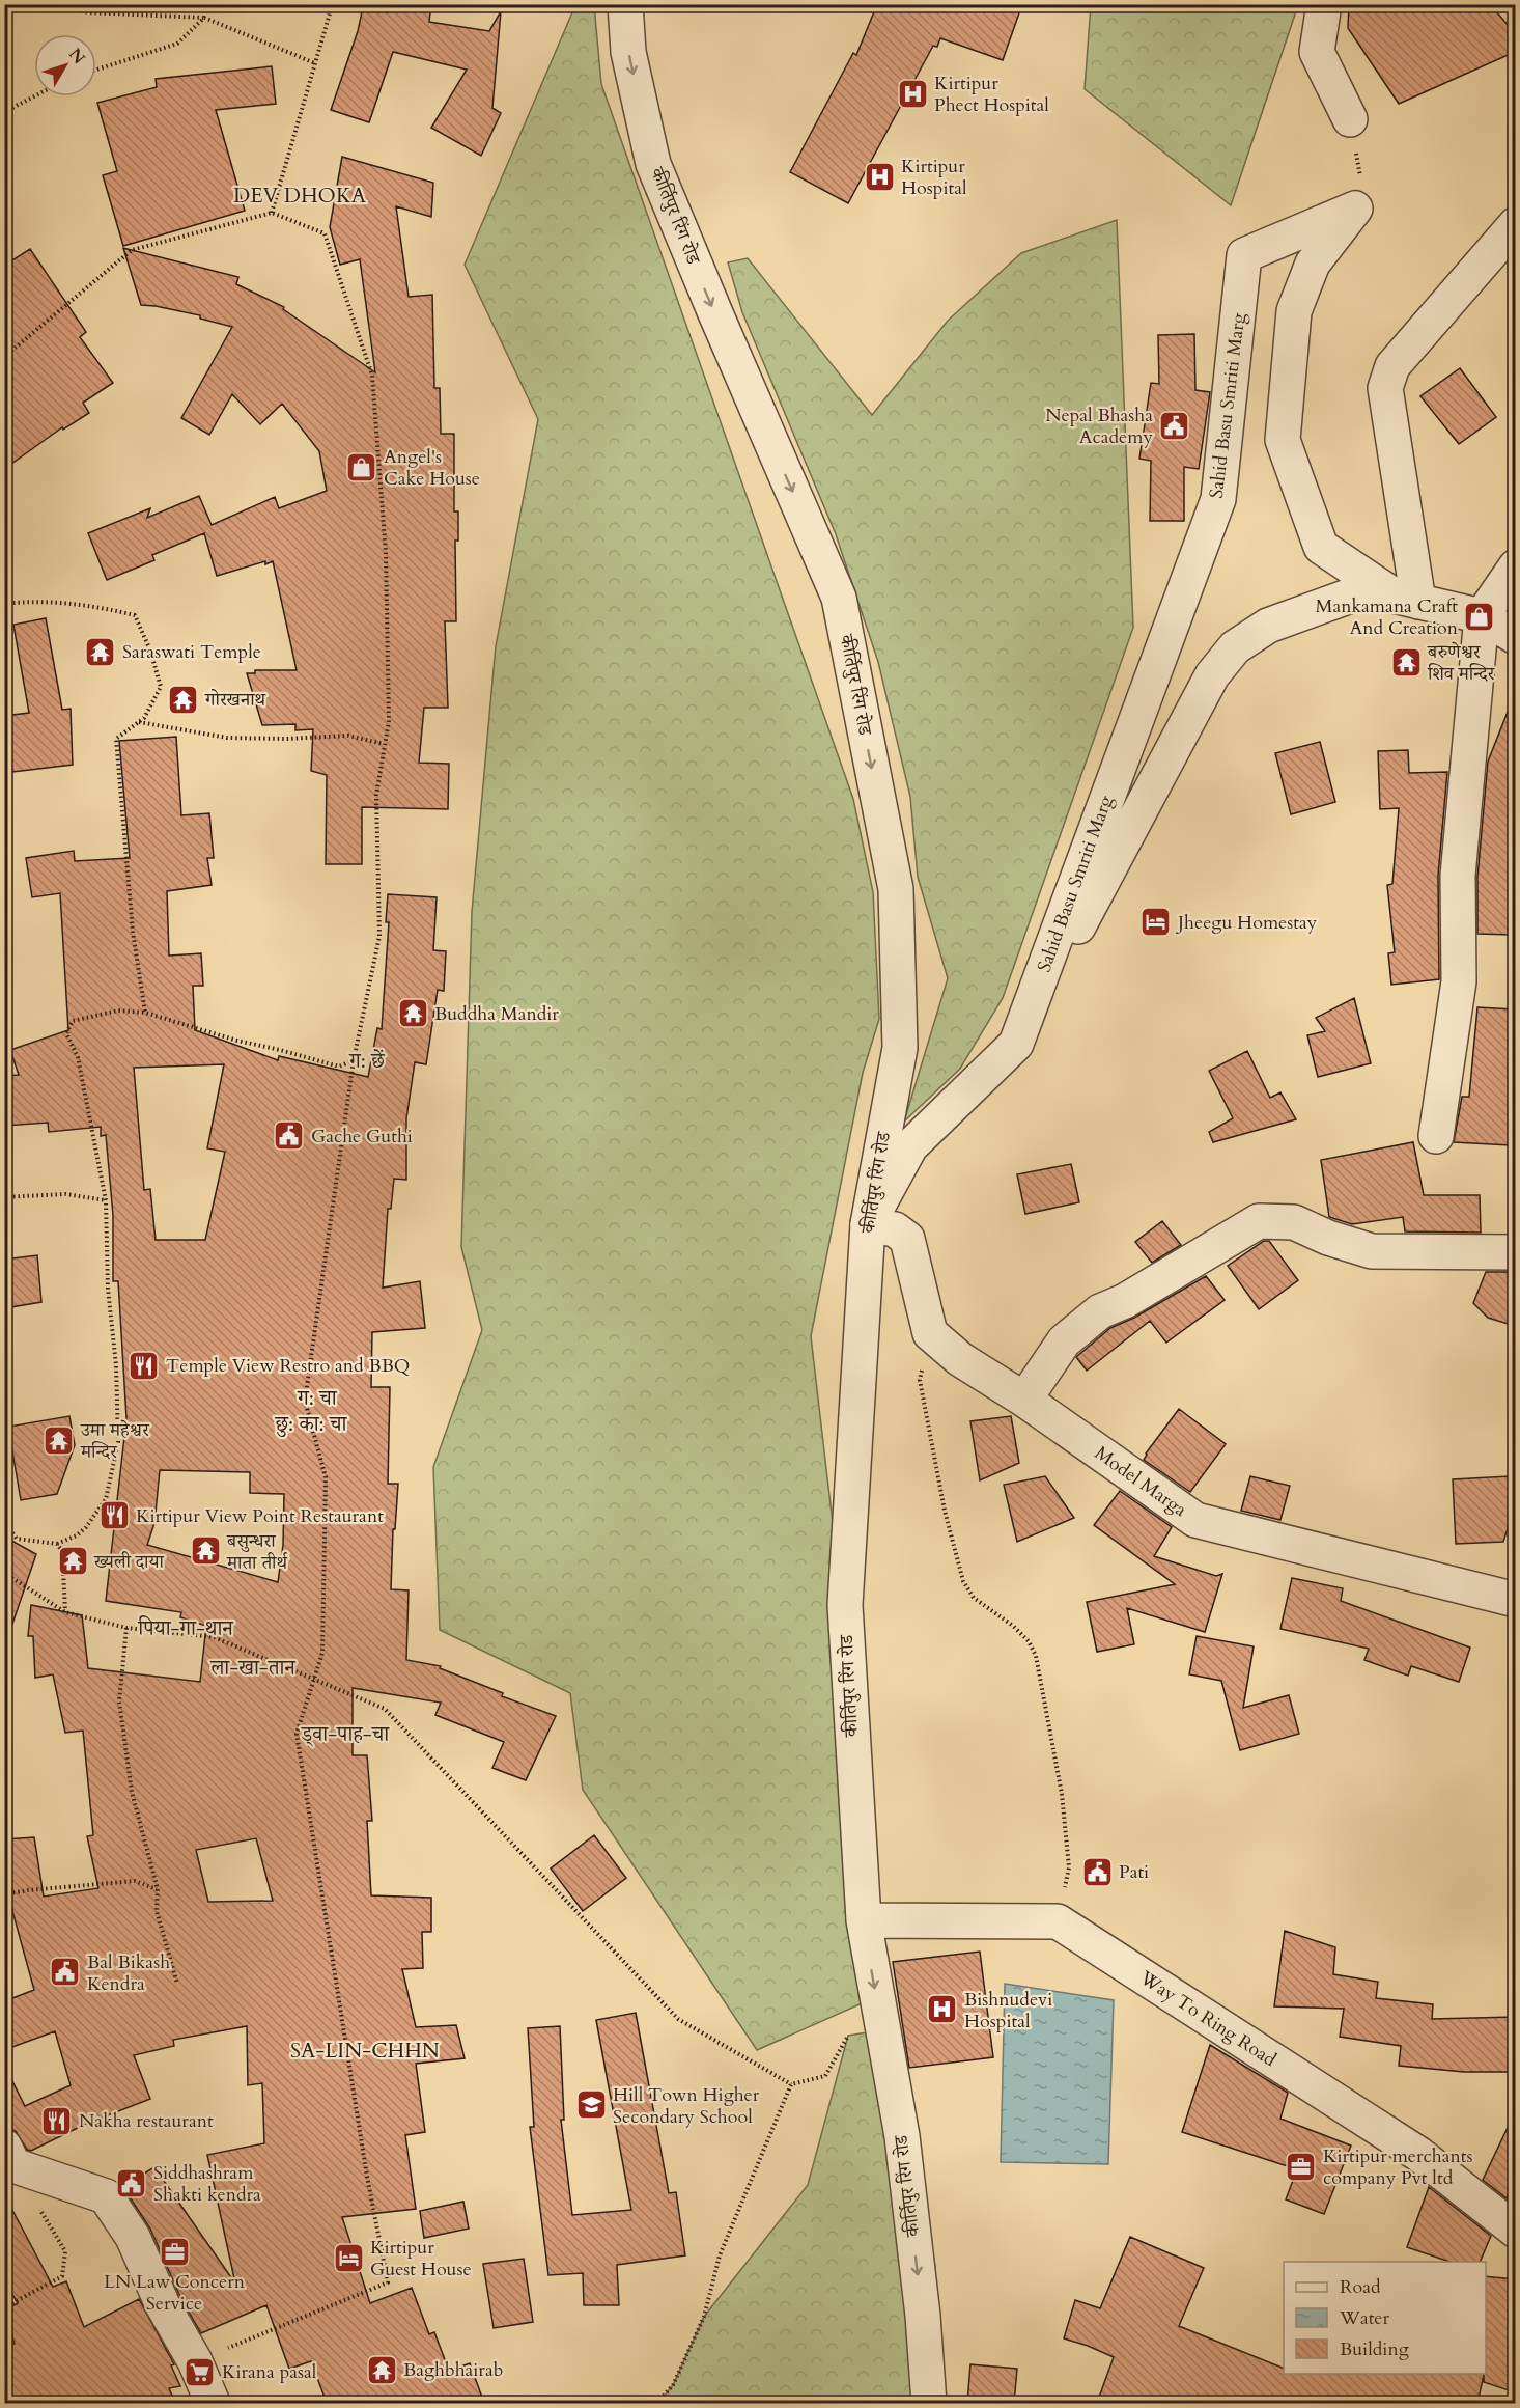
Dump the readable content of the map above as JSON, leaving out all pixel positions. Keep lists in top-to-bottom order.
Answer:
{
  "streets": {
    "street": [
      "कीर्तिपुर रिंग रोड",
      "Sahid Basu Smriti Marg",
      "Model Marga",
      "Way To Ring Road"
    ]
  },
  "crossings": [
    ["कीर्तिपुर रिंग रोड", "Sahid Basu Smriti Marg"]
  ],
  "one_way": ["कीर्तिपुर रिंग रोड"],
  "districts": [
    "DEV DHOKA",
    "ग: छें",
    "ग: चा",
    "छु: का: चा",
    "पिया-गा-थान",
    "ला-खा-तान",
    "ड्वा-पाह-चा",
    "SA-LIN-CHHN"
  ],
  "places": {
    "hospital": ["Kirtipur Phect Hospital", "Kirtipur Hospital", "Bishnudevi Hospital"],
    "public building": [
      "Nepal Bhasha Academy",
      "Gache Guthi",
      "Pati",
      "Bal Bikash Kendra",
      "Siddhashram Shakti kendra"
    ],
    "shop": ["Angel's Cake House", "Mankamana Craft And Creation"],
    "temple": [
      "Saraswati Temple",
      "बरुणेश्वर शिव मन्दिर",
      "गोरखनाथ",
      "Buddha Mandir",
      "उमा महेश्वर मन्दिर",
      "बसुन्धरा माता तीर्थ",
      "ख्यली दाया",
      "Baghbhairab"
    ],
    "hotel": ["Jheegu Homestay", "Kirtipur Guest House"],
    "restaurant": ["Temple View Restro and BBQ", "Kirtipur View Point Restaurant", "Nakha restaurant"],
    "school or university": ["Hill Town Higher Secondary School"],
    "office": ["Kirtipur merchants company Pvt ltd", "LN Law Concern Service"],
    "supermarket": ["Kirana pasal"]
  },
  "legend": ["Road", "Water", "Building"],
  "north": "top right"
}
